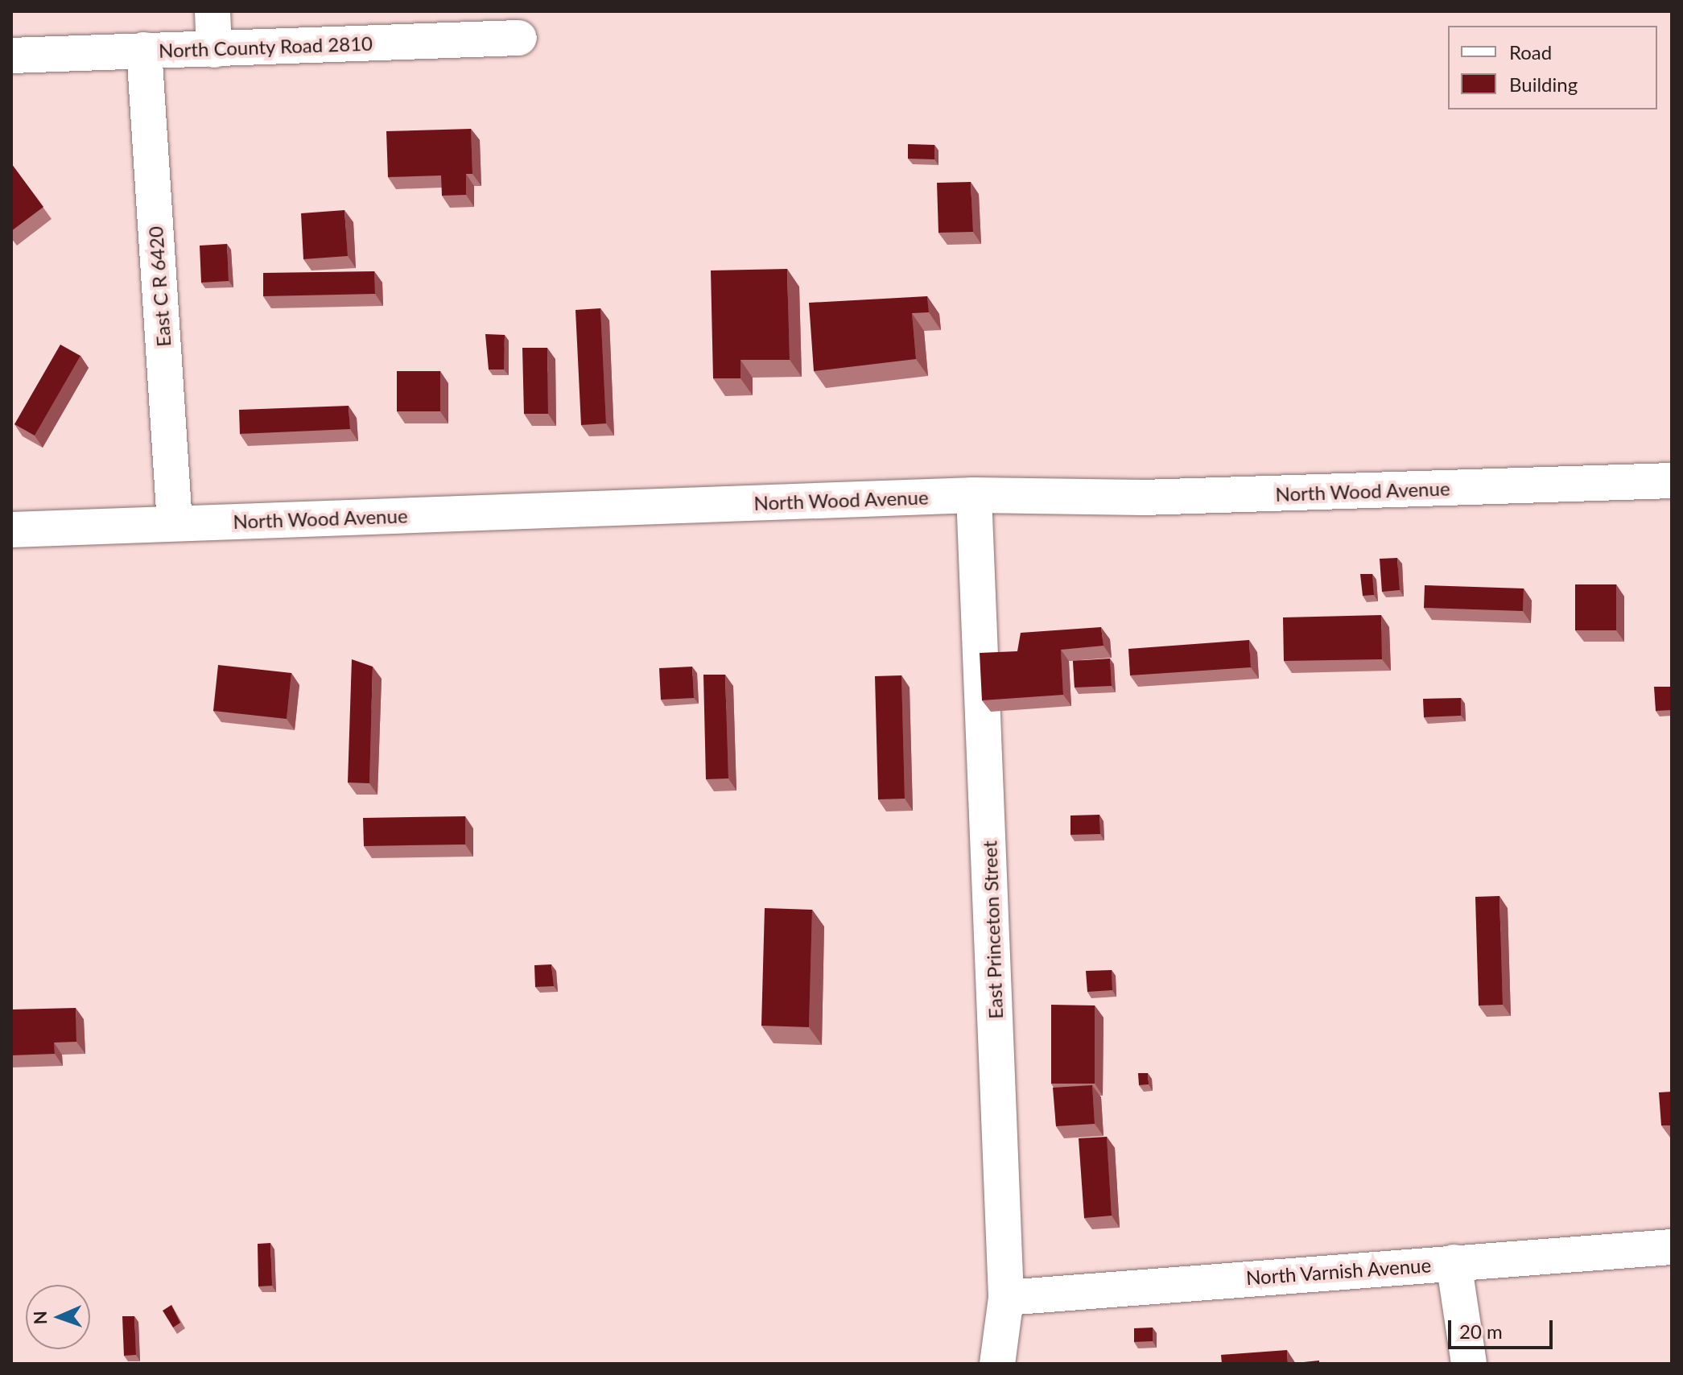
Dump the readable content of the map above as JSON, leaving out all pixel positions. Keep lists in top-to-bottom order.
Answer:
{
  "streets": {
    "street": [
      "North County Road 2810",
      "East C R 6420",
      "North Wood Avenue",
      "East Princeton Street",
      "North Varnish Avenue"
    ]
  },
  "crossings": [
    ["North County Road 2810", "East C R 6420"],
    ["East C R 6420", "North Wood Avenue"],
    ["North Wood Avenue", "East Princeton Street"],
    ["East Princeton Street", "North Varnish Avenue"]
  ],
  "legend": ["Road", "Building"],
  "scale_bar": "20 m",
  "north": "left"
}
